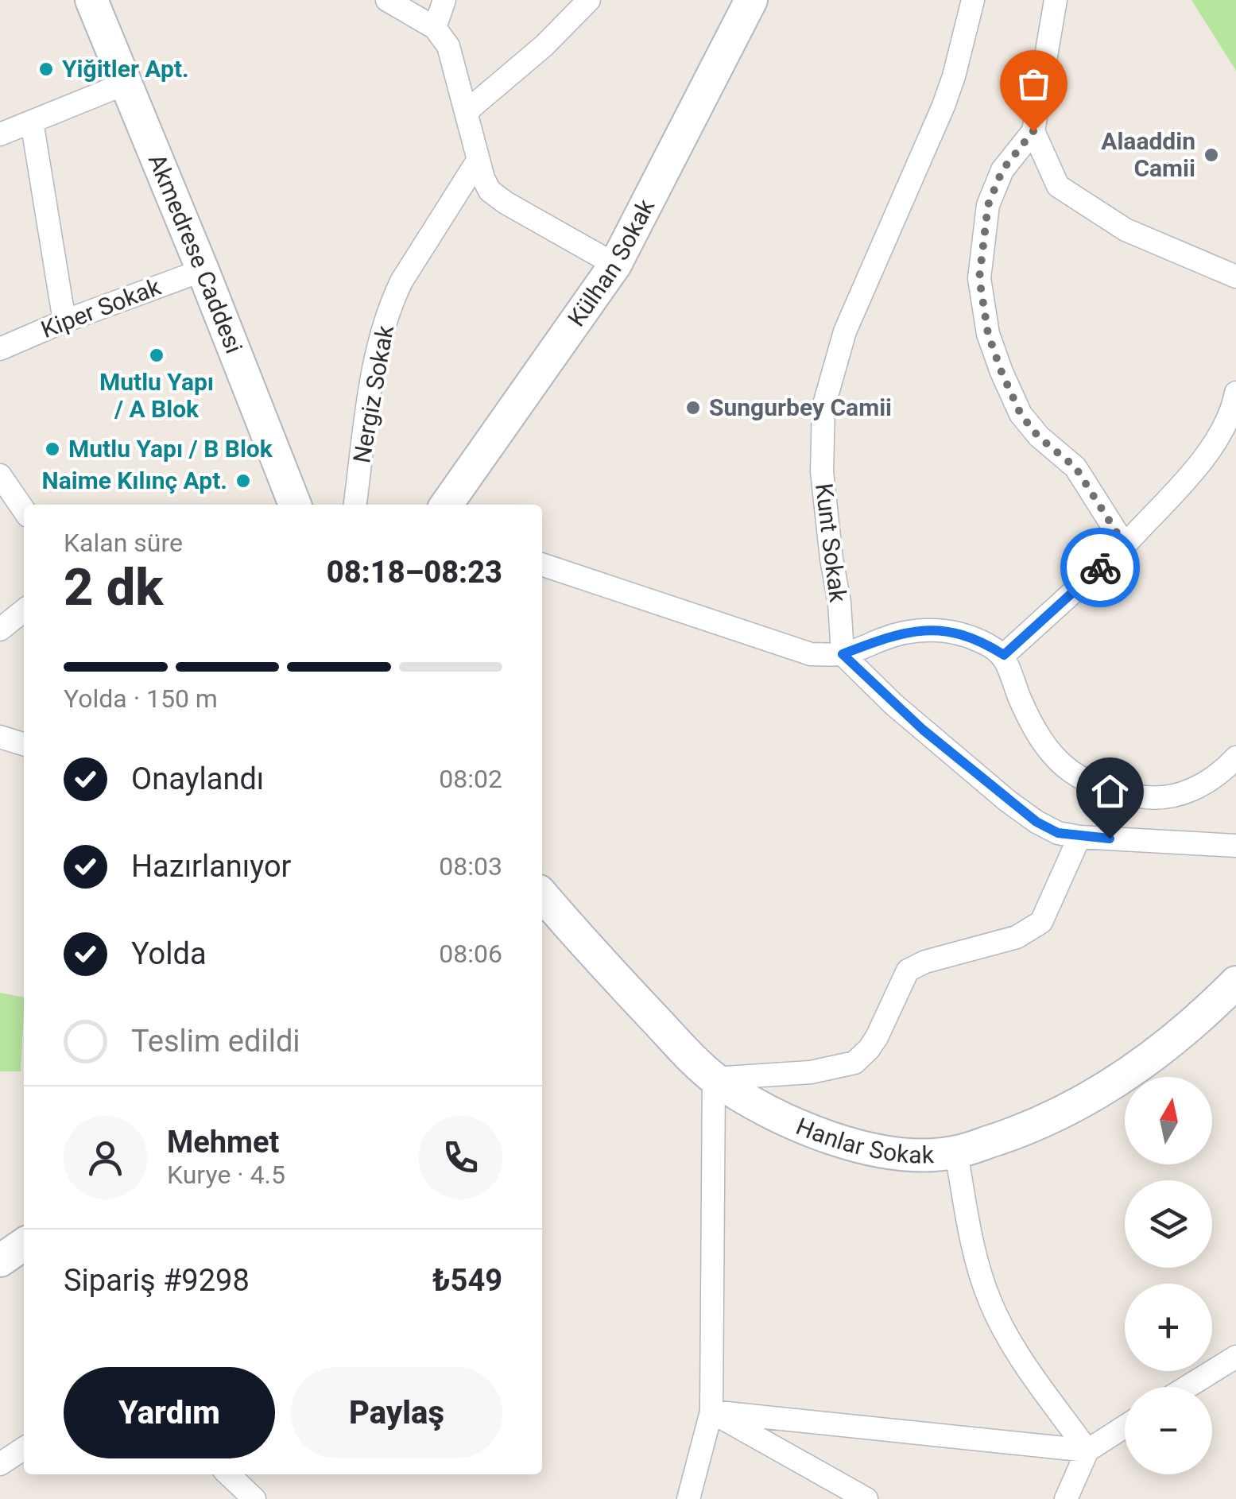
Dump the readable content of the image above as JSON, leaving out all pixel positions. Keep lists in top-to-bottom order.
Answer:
{
  "streets": {
    "street": [
      "Akmedrese Caddesi",
      "Külhan Sokak",
      "Kiper Sokak",
      "Nergiz Sokak",
      "Kunt Sokak",
      "Hanlar Sokak"
    ]
  },
  "crossings": [
    ["Akmedrese Caddesi", "Kiper Sokak"]
  ],
  "places": [
    "Yiğitler Apt.",
    "Alaaddin Camii",
    "Mutlu Yapı / A Blok",
    "Sungurbey Camii",
    "Mutlu Yapı / B Blok",
    "Naime Kılınç Apt."
  ],
  "north": "top",
  "page": {
    "heading": ["2 dk", "Kalan süre", "08:18–08:23"],
    "panel": [
      "Mehmet",
      "Kurye · 4.5",
      "Sipariş #9298",
      "₺549"
    ],
    "bar": "Yolda · 150 m",
    "list": [
      ["Onaylandı", "08:02"],
      ["Hazırlanıyor", "08:03"],
      ["Yolda", "08:06"],
      "Teslim edildi"
    ],
    "map_buttons": ["+", "−"],
    "buttons": ["Yardım", "Paylaş"]
  }
}
